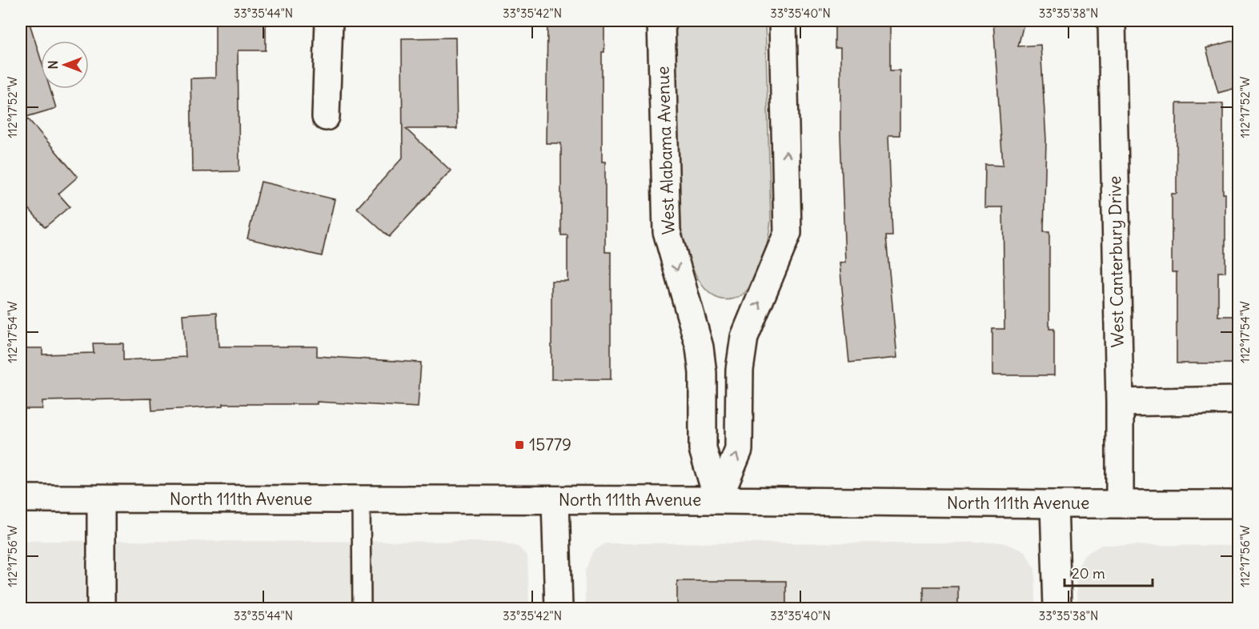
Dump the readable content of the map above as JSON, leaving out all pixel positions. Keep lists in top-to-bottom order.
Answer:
{
  "streets": {
    "street": ["West Alabama Avenue", "West Canterbury Drive", "North 111th Avenue"]
  },
  "crossings": [
    ["West Alabama Avenue", "North 111th Avenue"],
    ["West Canterbury Drive", "North 111th Avenue"]
  ],
  "places": {
    "transit": ["15779"]
  },
  "scale_bar": "20 m",
  "north": "left",
  "coordinates": [
    "33°35'44\"N",
    "33°35'42\"N",
    "33°35'40\"N",
    "33°35'38\"N",
    "112°17'52\"W",
    "112°17'54\"W",
    "112°17'56\"W"
  ]
}
